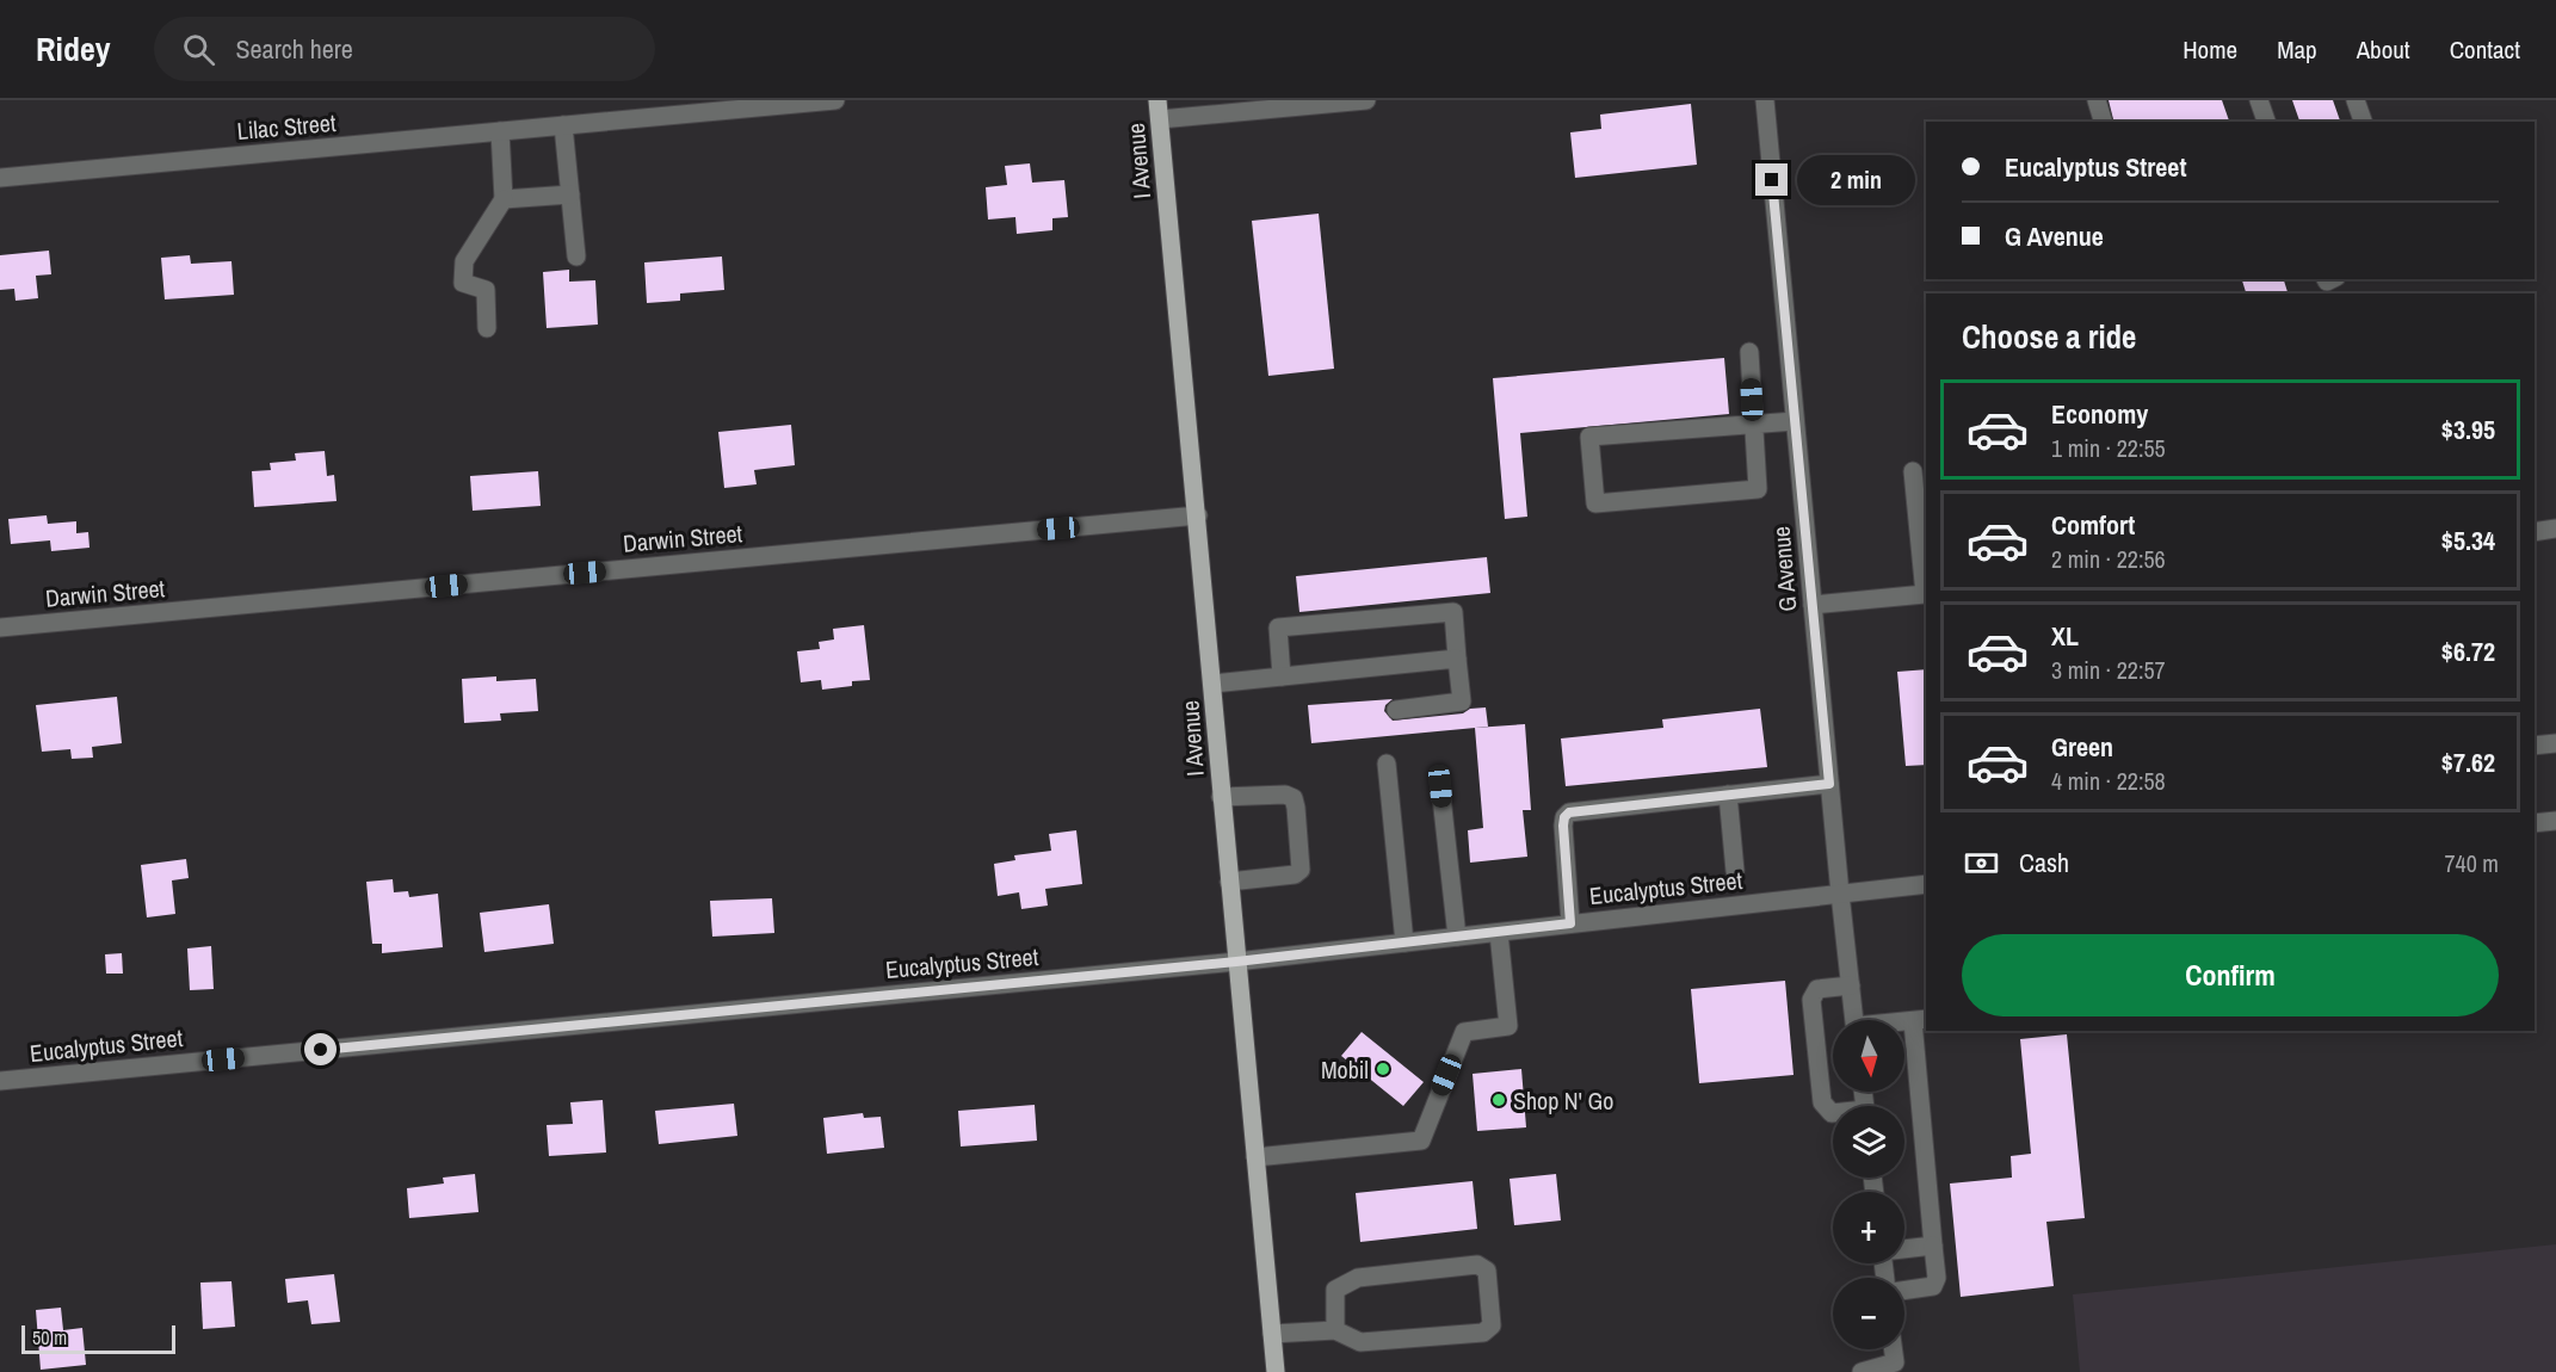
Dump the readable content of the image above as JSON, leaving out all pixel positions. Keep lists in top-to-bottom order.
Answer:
{
  "streets": {
    "main road": ["I Avenue"],
    "street": [
      "Lilac Street",
      "Darwin Street",
      "G Avenue",
      "Eucalyptus Street"
    ]
  },
  "crossings": [
    ["I Avenue", "Darwin Street"],
    ["I Avenue", "Eucalyptus Street"],
    ["G Avenue", "Eucalyptus Street"]
  ],
  "places": ["Mobil", "Shop N' Go"],
  "scale_bar": "50 m",
  "north": "bottom",
  "page": {
    "header": "Ridey",
    "search": "Search here",
    "nav": [
      "Home",
      "Map",
      "About",
      "Contact"
    ],
    "banner": ["Eucalyptus Street", "G Avenue"],
    "bubble": "2 min",
    "heading": "Choose a ride",
    "list": [
      {
        "name": "Economy",
        "note": "1 min · 22:55",
        "value": "$3.95"
      },
      {
        "name": "Comfort",
        "note": "2 min · 22:56",
        "value": "$5.34"
      },
      {
        "name": "XL",
        "note": "3 min · 22:57",
        "value": "$6.72"
      },
      {
        "name": "Green",
        "note": "4 min · 22:58",
        "value": "$7.62"
      }
    ],
    "pay": ["Cash", "740 m"],
    "buttons": "Confirm",
    "map_buttons": ["+", "−"],
    "scale": "50 m"
  }
}
